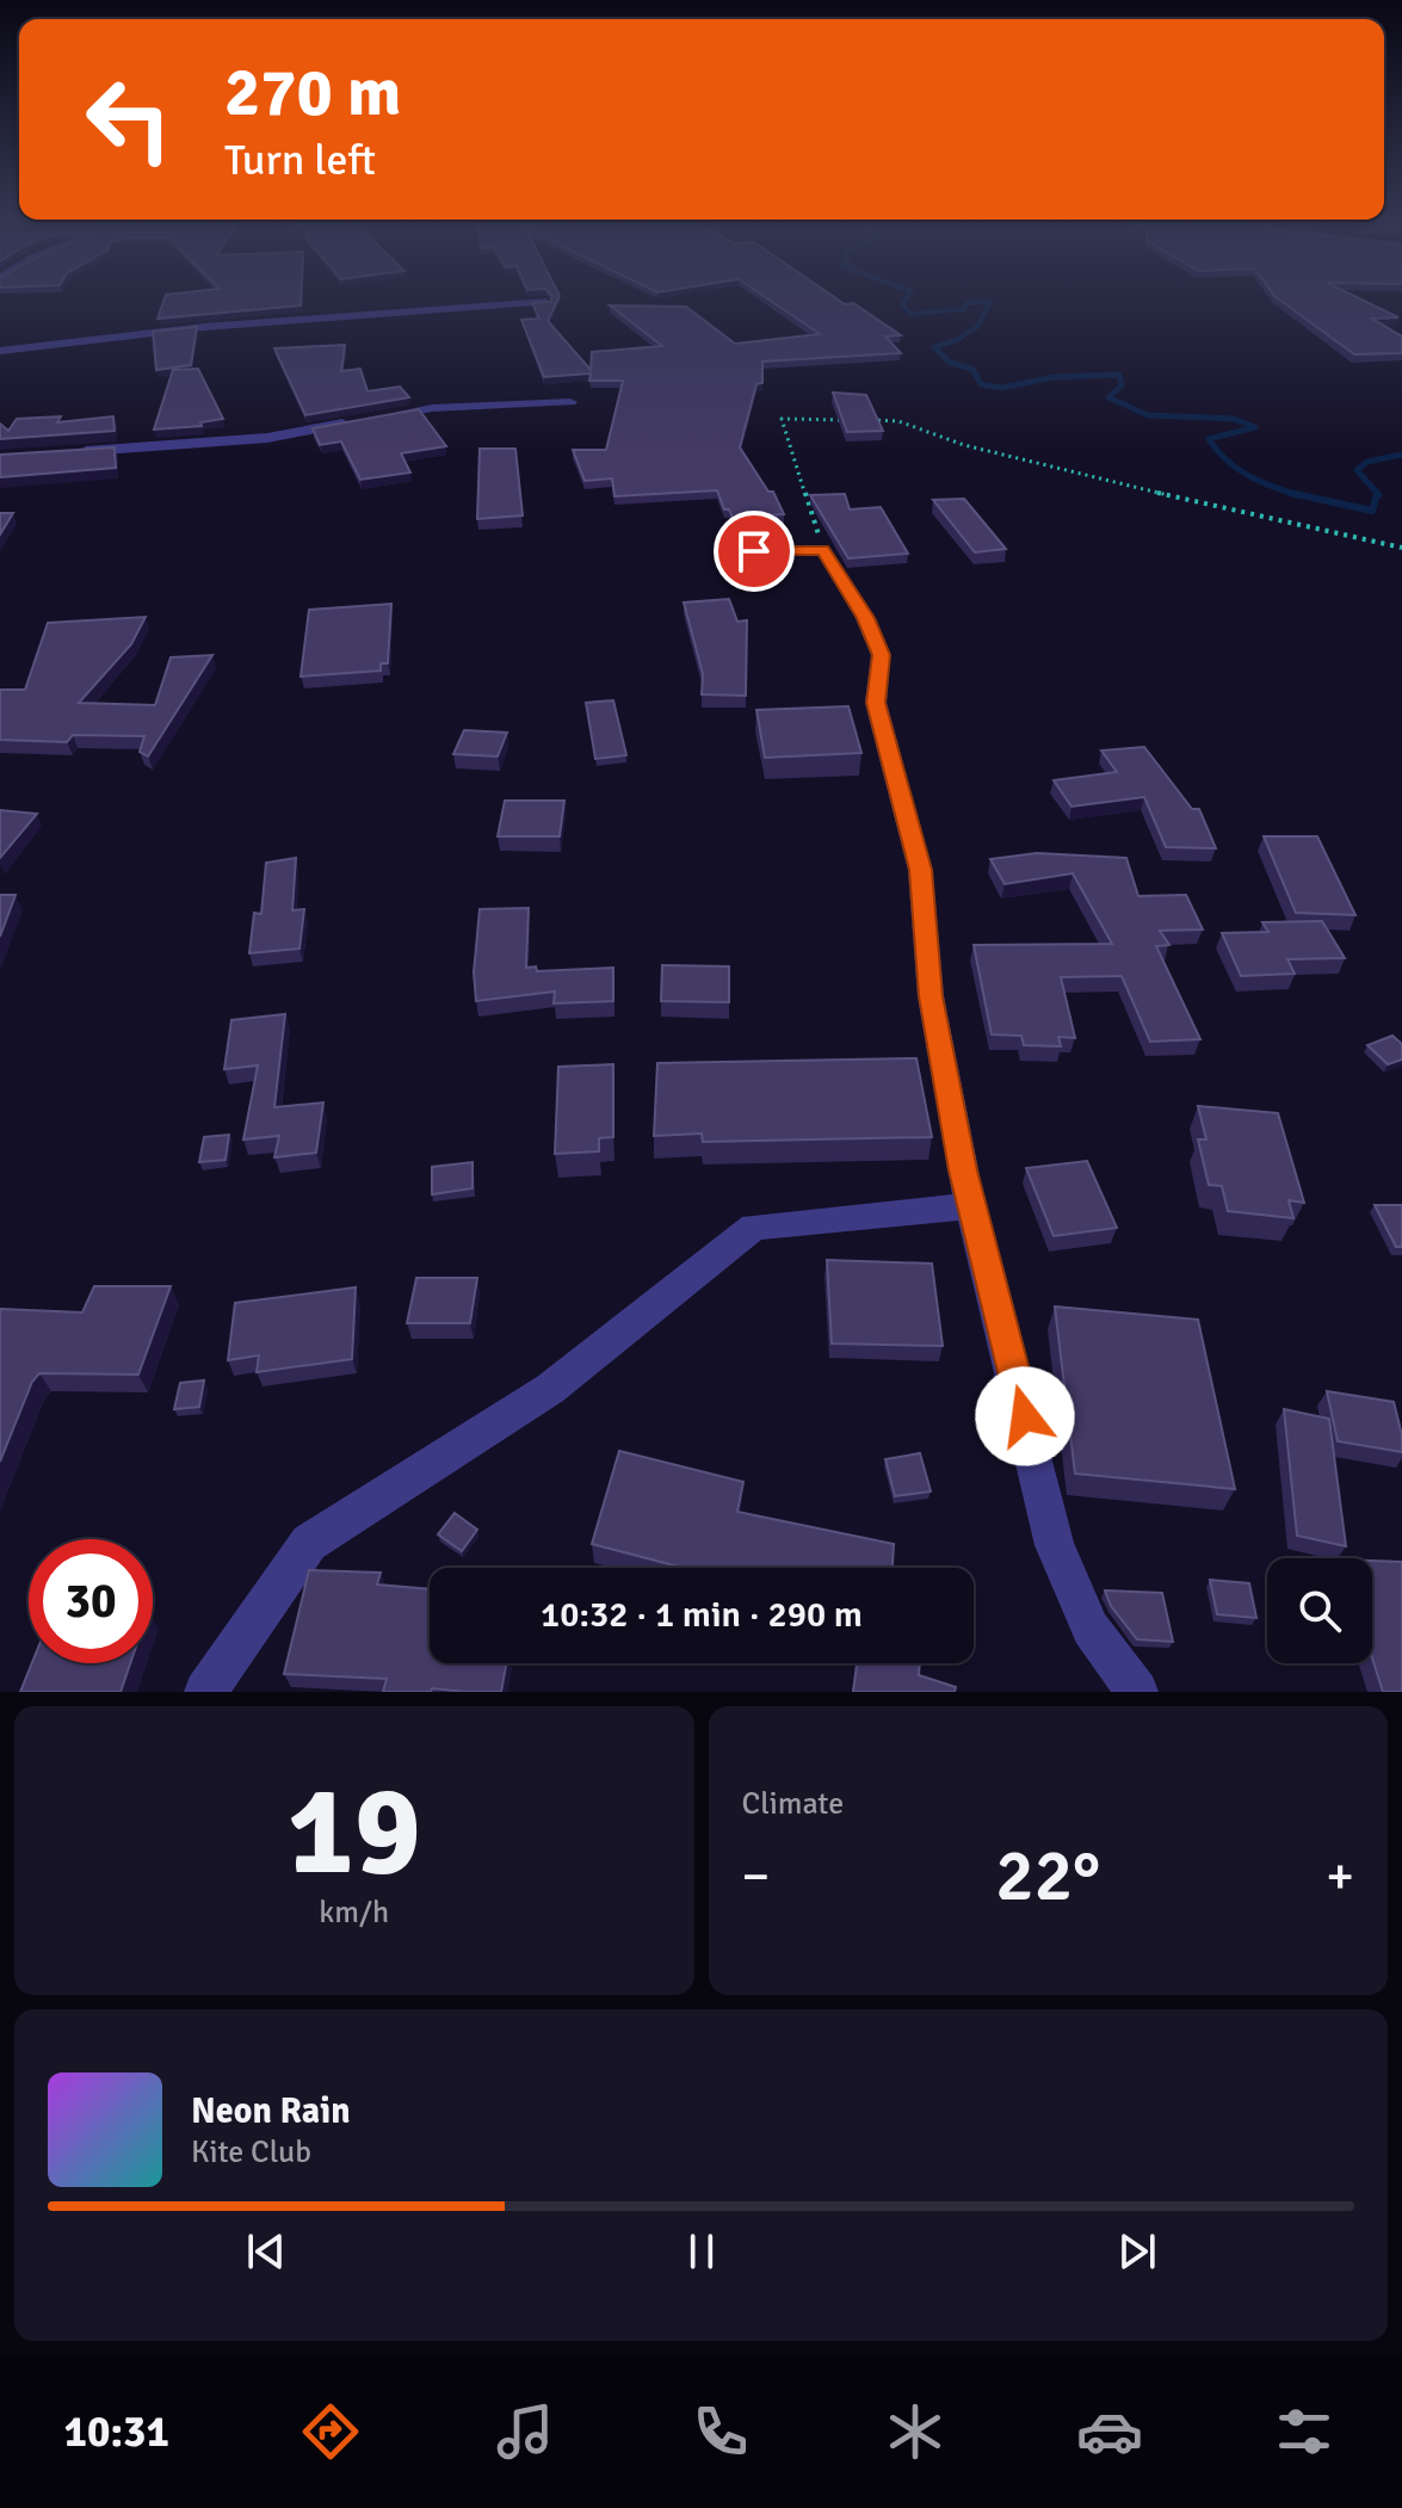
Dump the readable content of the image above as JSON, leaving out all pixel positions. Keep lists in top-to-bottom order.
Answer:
{
  "page": {
    "turn": ["270 m", "Turn left"],
    "limit": "30",
    "trip": "10:32 · 1 min · 290 m",
    "tile": [
      ["19", "km/h"],
      "Climate"
    ],
    "heat": ["−", "22°", "+"],
    "song": ["Neon Rain", "Kite Club"],
    "tabs": "10:31"
  }
}
